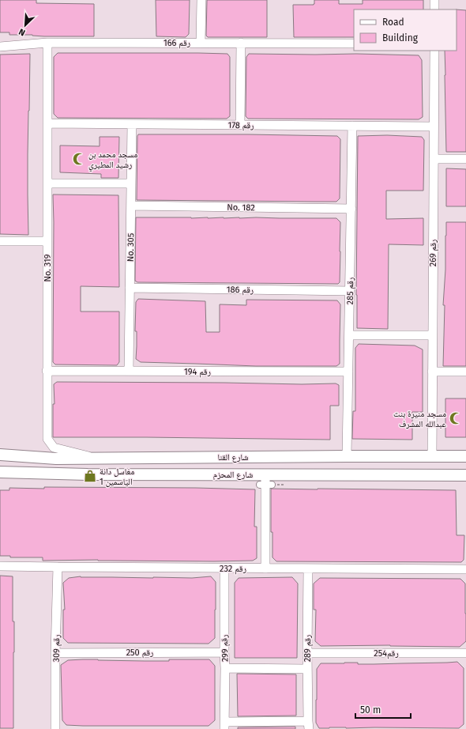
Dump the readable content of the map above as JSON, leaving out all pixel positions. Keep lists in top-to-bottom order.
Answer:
{
  "streets": {
    "street": [
      "رقم 166",
      "رقم 178",
      "No. 182",
      "No. 305",
      "رقم 269",
      "No. 319",
      "رقم 186",
      "رقم 285",
      "رقم 194",
      "شارع القنا",
      "شارع المحزم",
      "رقم 232",
      "رقم 309",
      "رقم 299",
      "رقم 289",
      "رقم 250",
      "رقم254"
    ]
  },
  "crossings": [
    ["رقم 166", "No. 319"],
    ["رقم 178", "No. 305"],
    ["رقم 178", "رقم 269"],
    ["رقم 178", "No. 319"],
    ["رقم 178", "رقم 285"],
    ["No. 182", "No. 305"],
    ["No. 182", "رقم 285"],
    ["No. 305", "رقم 186"],
    ["No. 305", "رقم 194"],
    ["رقم 269", "شارع القنا"],
    ["No. 319", "رقم 194"],
    ["No. 319", "شارع القنا"],
    ["رقم 186", "رقم 285"],
    ["رقم 285", "رقم 194"],
    ["رقم 285", "شارع القنا"],
    ["رقم 232", "رقم 309"],
    ["رقم 232", "رقم 299"],
    ["رقم 232", "رقم 289"],
    ["رقم 309", "رقم 250"],
    ["رقم 299", "رقم 250"],
    ["رقم 289", "رقم254"]
  ],
  "places": {
    "mosque": ["مسجد محمد بن رشيد المطيري", "مسجد منيرة بنت عبدالله المشرف"],
    "shop": ["مغاسل دانة الياسمين 1"]
  },
  "legend": ["Road", "Building"],
  "scale_bar": "50 m",
  "north": "bottom left"
}
